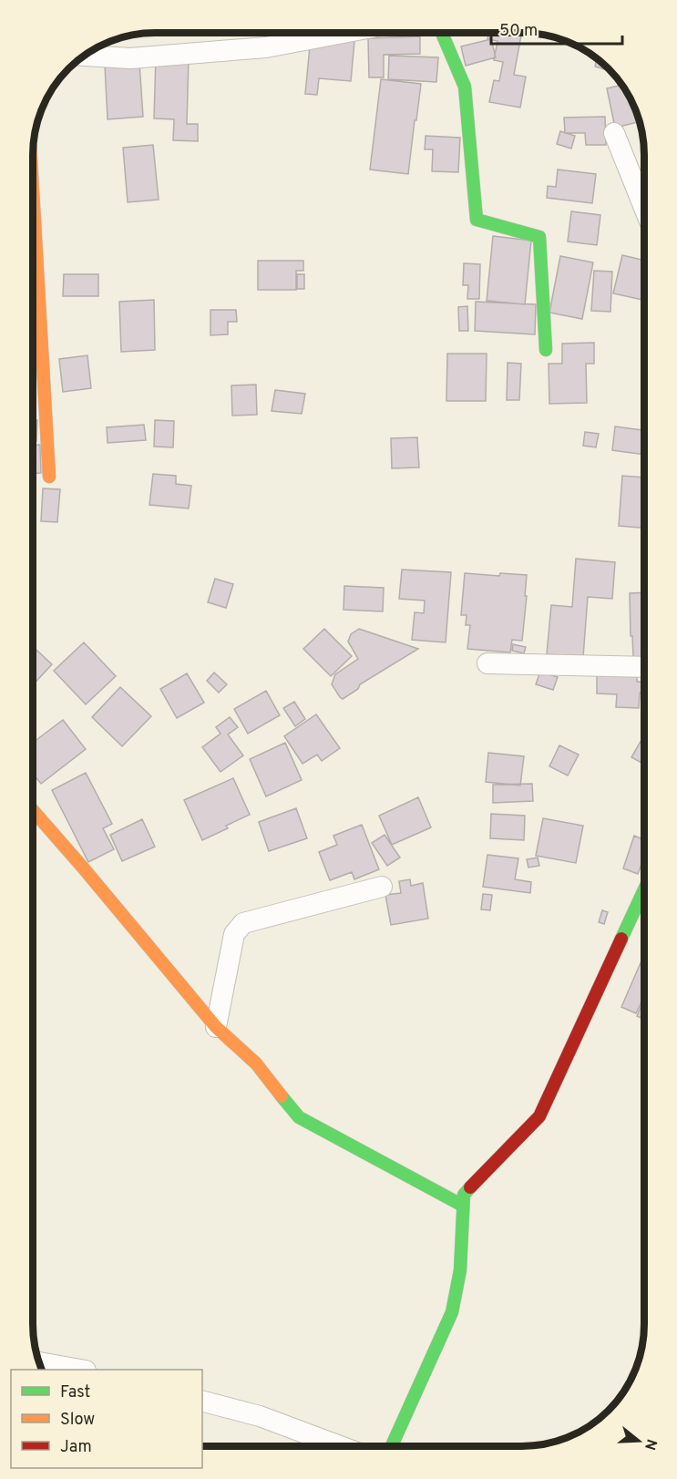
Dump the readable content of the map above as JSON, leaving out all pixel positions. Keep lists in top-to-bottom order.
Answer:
{
  "legend": ["Fast", "Slow", "Jam"],
  "scale_bar": "50 m",
  "north": "right"
}
